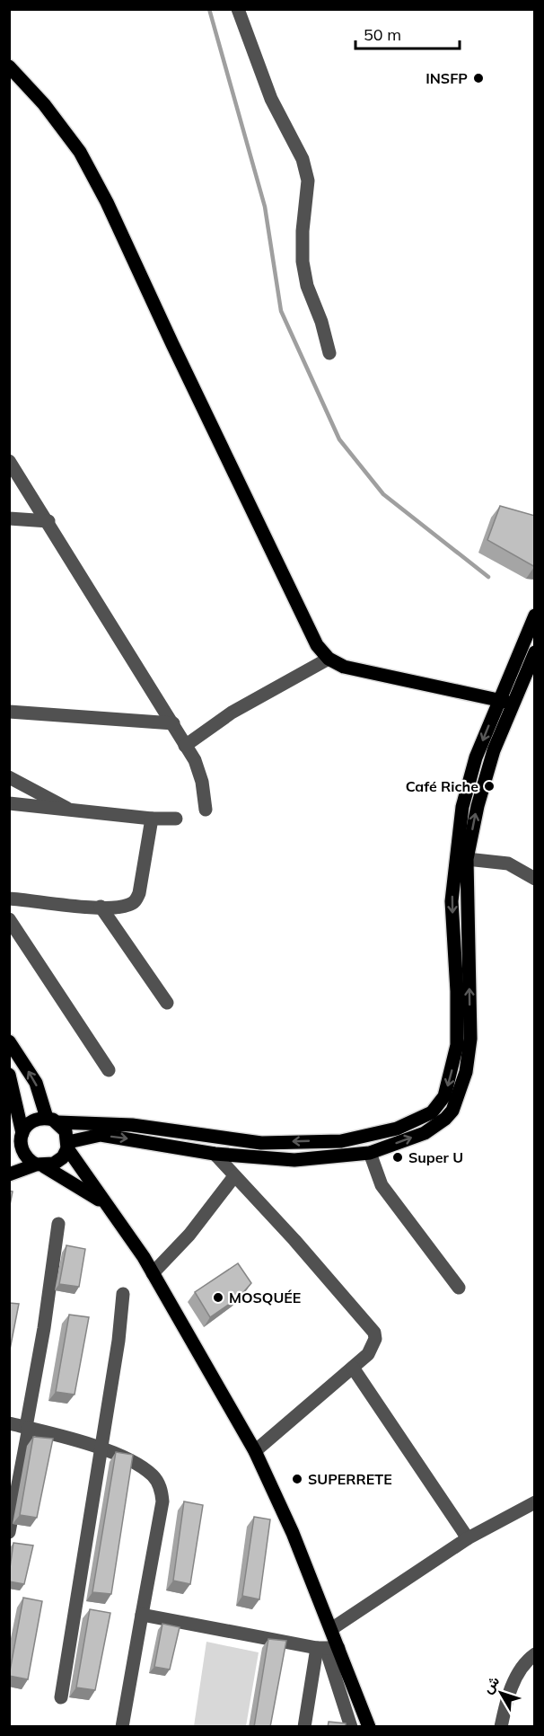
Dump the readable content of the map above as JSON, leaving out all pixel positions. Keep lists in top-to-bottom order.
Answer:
{
  "places": [
    "INSFP",
    "Café Riche",
    "Super U",
    "MOSQUÉE",
    "SUPERRETE"
  ],
  "scale_bar": "50 m",
  "north": "top left"
}
